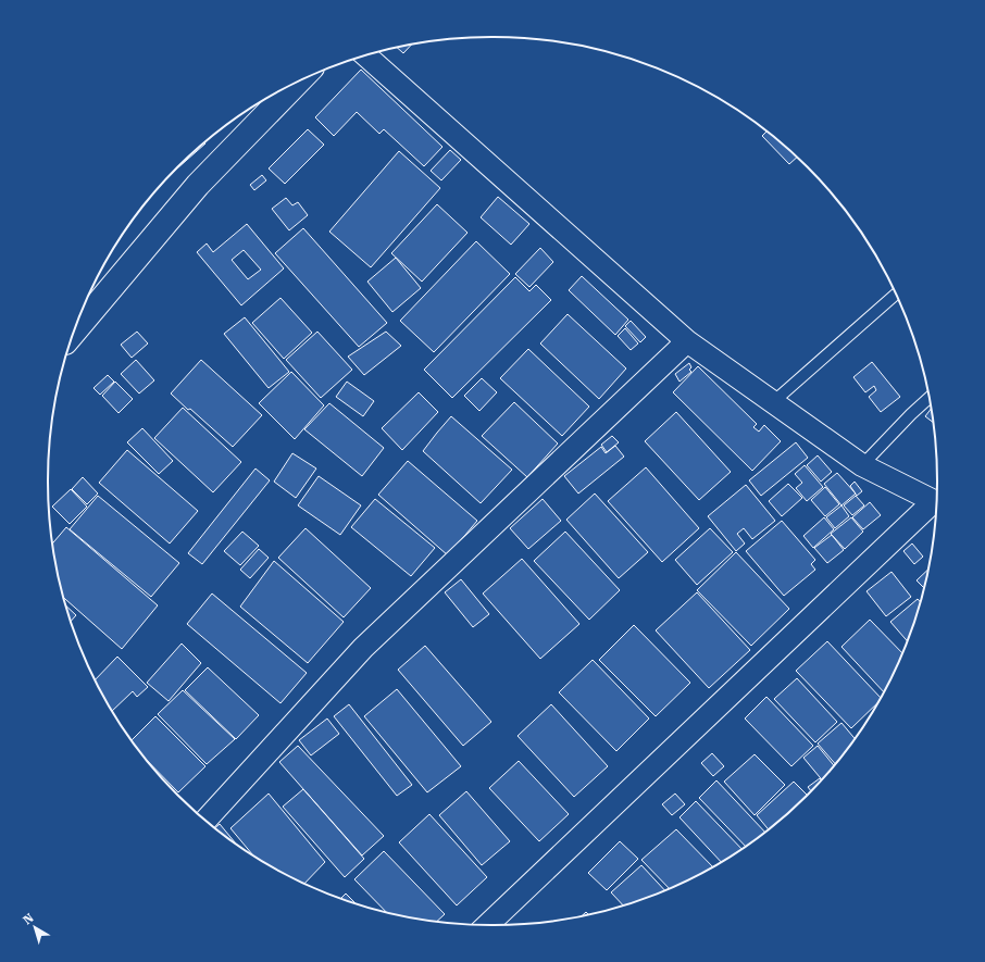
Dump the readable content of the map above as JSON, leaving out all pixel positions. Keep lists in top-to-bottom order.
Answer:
{
  "north": "top left"
}
